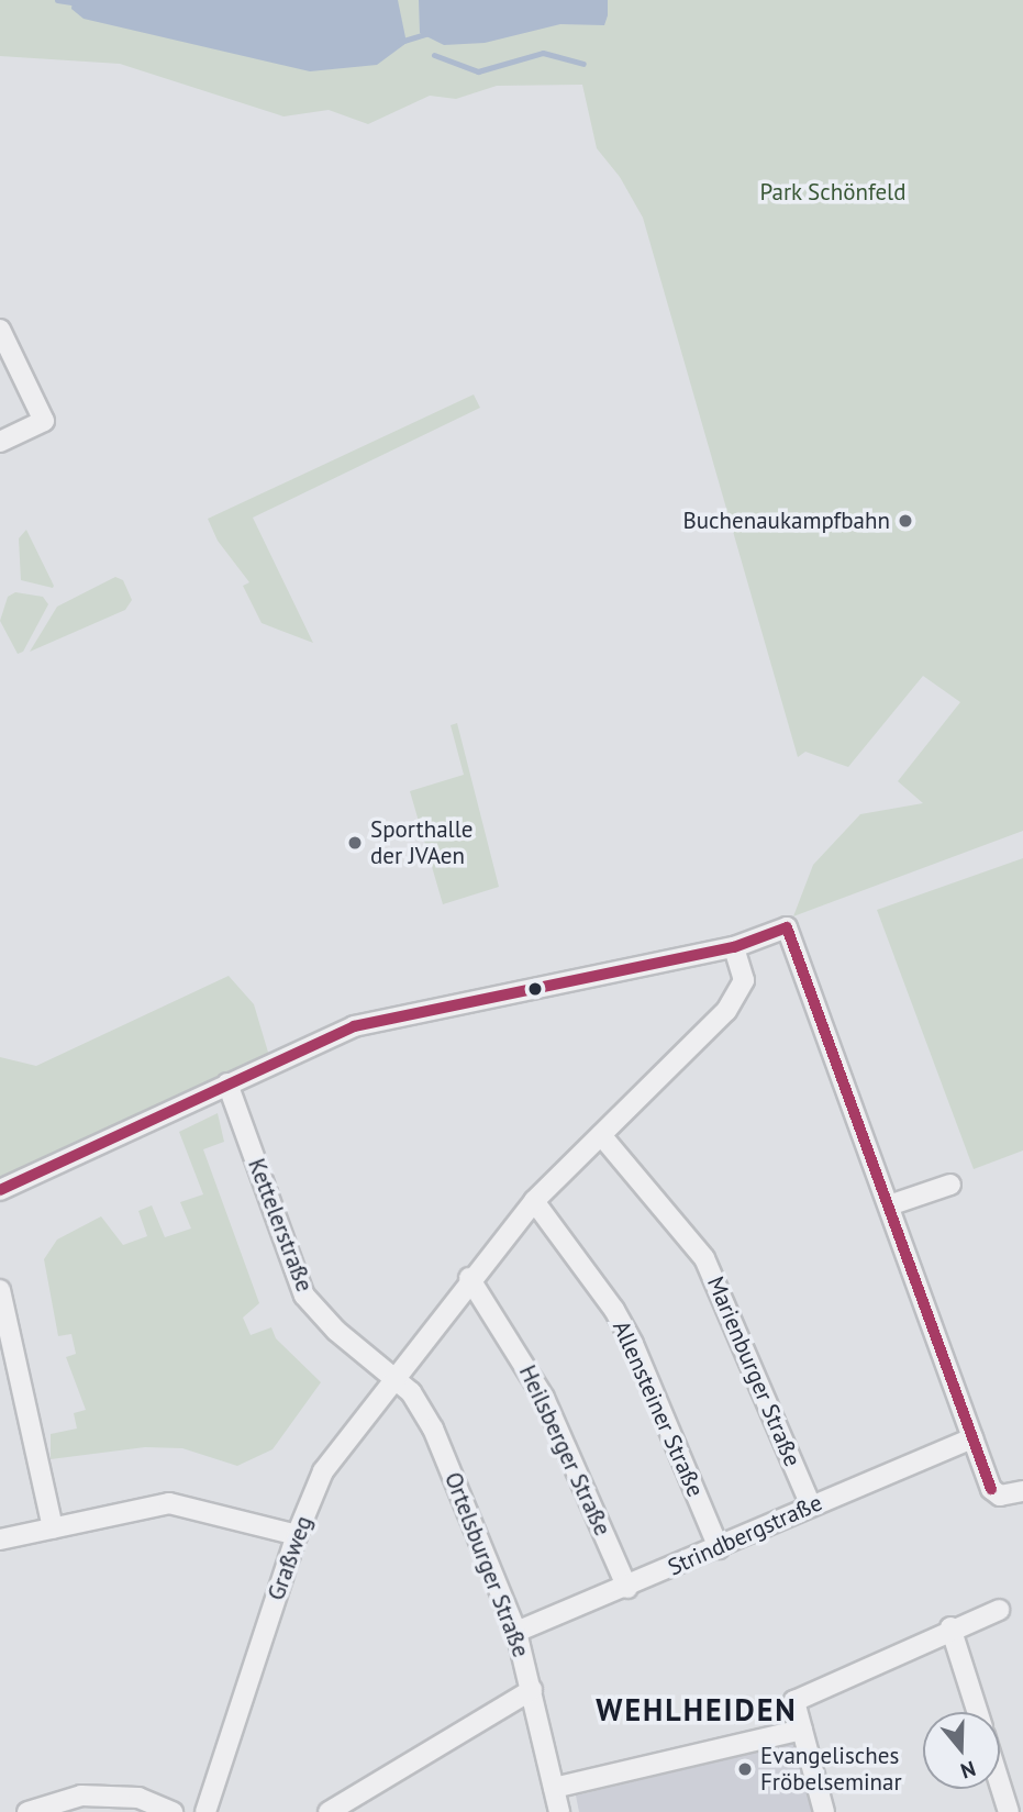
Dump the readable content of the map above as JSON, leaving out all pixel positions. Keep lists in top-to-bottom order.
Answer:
{
  "streets": {
    "street": [
      "Kettelerstraße",
      "Marienburger Straße",
      "Allensteiner Straße",
      "Heilsberger Straße",
      "Strindbergstraße",
      "Graßweg",
      "Ortelsburger Straße"
    ]
  },
  "crossings": [
    ["Kettelerstraße", "Graßweg"],
    ["Kettelerstraße", "Ortelsburger Straße"],
    ["Marienburger Straße", "Strindbergstraße"],
    ["Marienburger Straße", "Graßweg"],
    ["Allensteiner Straße", "Strindbergstraße"],
    ["Allensteiner Straße", "Graßweg"],
    ["Heilsberger Straße", "Strindbergstraße"],
    ["Heilsberger Straße", "Graßweg"],
    ["Strindbergstraße", "Ortelsburger Straße"],
    ["Graßweg", "Ortelsburger Straße"]
  ],
  "districts": ["WEHLHEIDEN"],
  "parks": ["Park Schönfeld"],
  "places": ["Buchenaukampfbahn", "Sporthalle der JVAen", "Evangelisches Fröbelseminar"],
  "north": "bottom"
}
